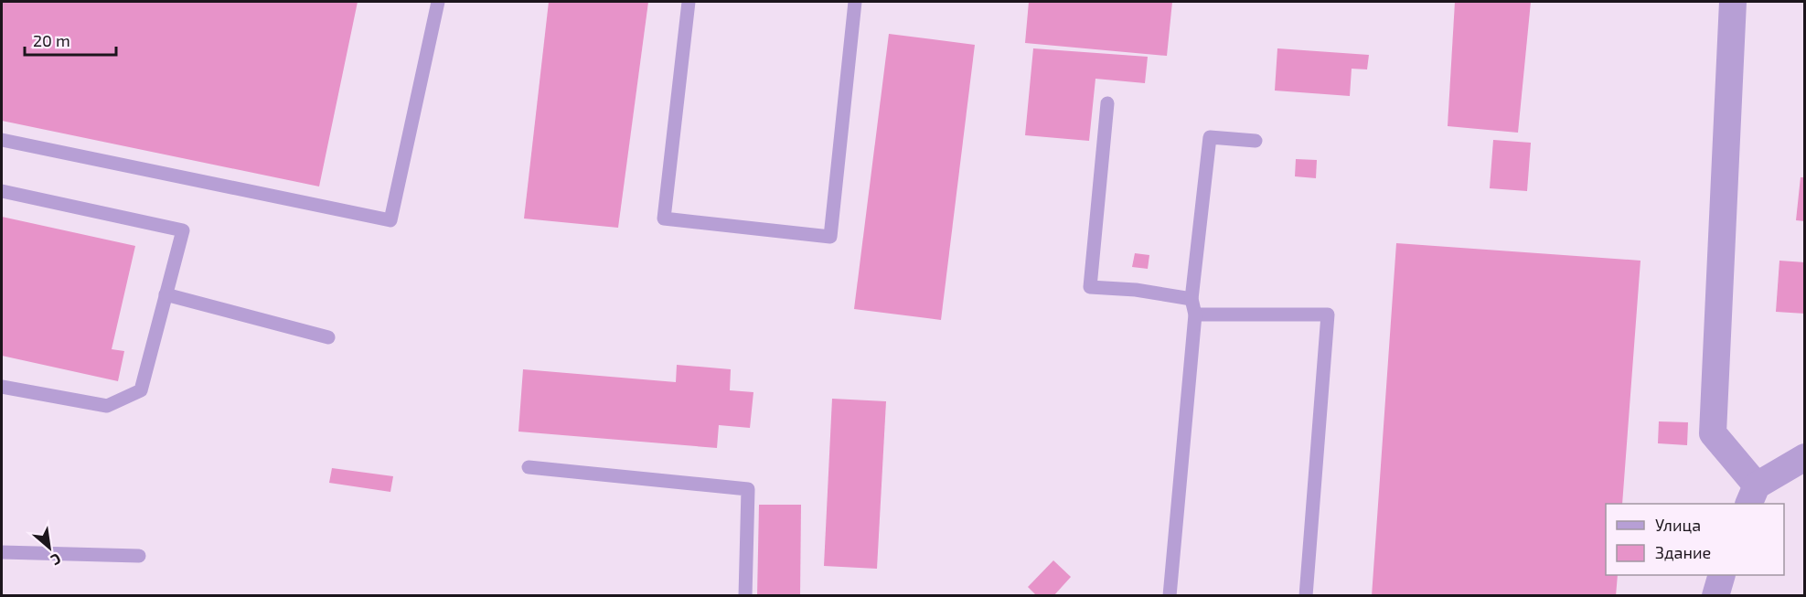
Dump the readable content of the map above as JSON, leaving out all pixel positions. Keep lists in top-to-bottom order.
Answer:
{
  "legend": ["Улица", "Здание"],
  "scale_bar": "20 m",
  "north": "bottom right"
}
